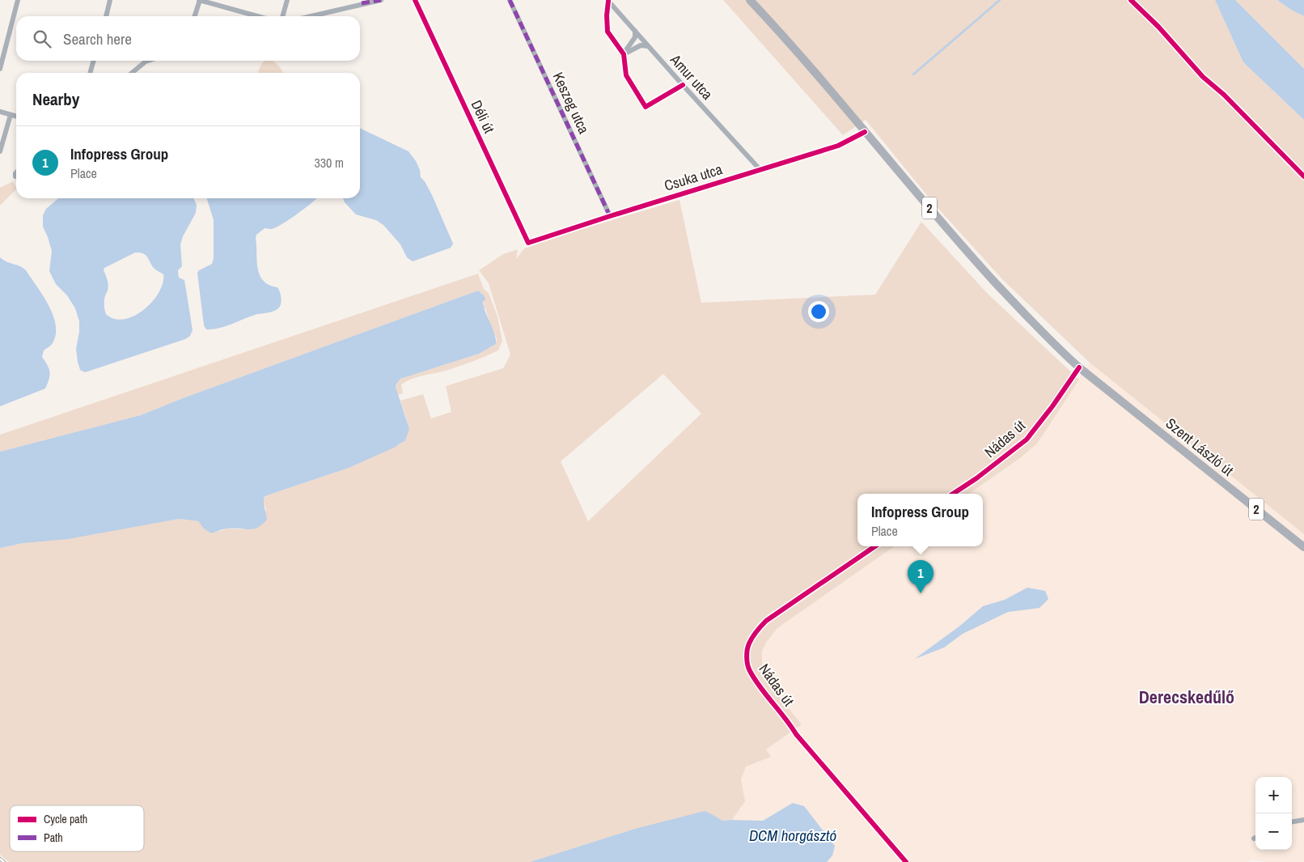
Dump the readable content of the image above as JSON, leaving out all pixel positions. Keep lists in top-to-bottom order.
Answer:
{
  "streets": {
    "main road": ["2", "Szent László út"],
    "street": [
      "Amur utca",
      "Keszeg utca",
      "Déli út",
      "Csuka utca",
      "Nádas út"
    ]
  },
  "crossings": [
    ["Amur utca", "Csuka utca"],
    ["Keszeg utca", "Csuka utca"],
    ["Déli út", "Csuka utca"],
    ["Csuka utca", "2"],
    ["2", "Nádas út"],
    ["2", "Szent László út"],
    ["Nádas út", "Szent László út"]
  ],
  "districts": ["Derecskedűlő"],
  "water": ["DCM horgásztó"],
  "legend": ["Cycle path", "Path"],
  "page": {
    "search": "Search here",
    "heading": "Nearby",
    "list": [
      {
        "mark": "1",
        "name": "Infopress Group",
        "note": "Place",
        "value": "330 m"
      }
    ],
    "popup": ["Infopress Group", "Place"],
    "pins": "1",
    "map_buttons": ["+", "−"]
  }
}
